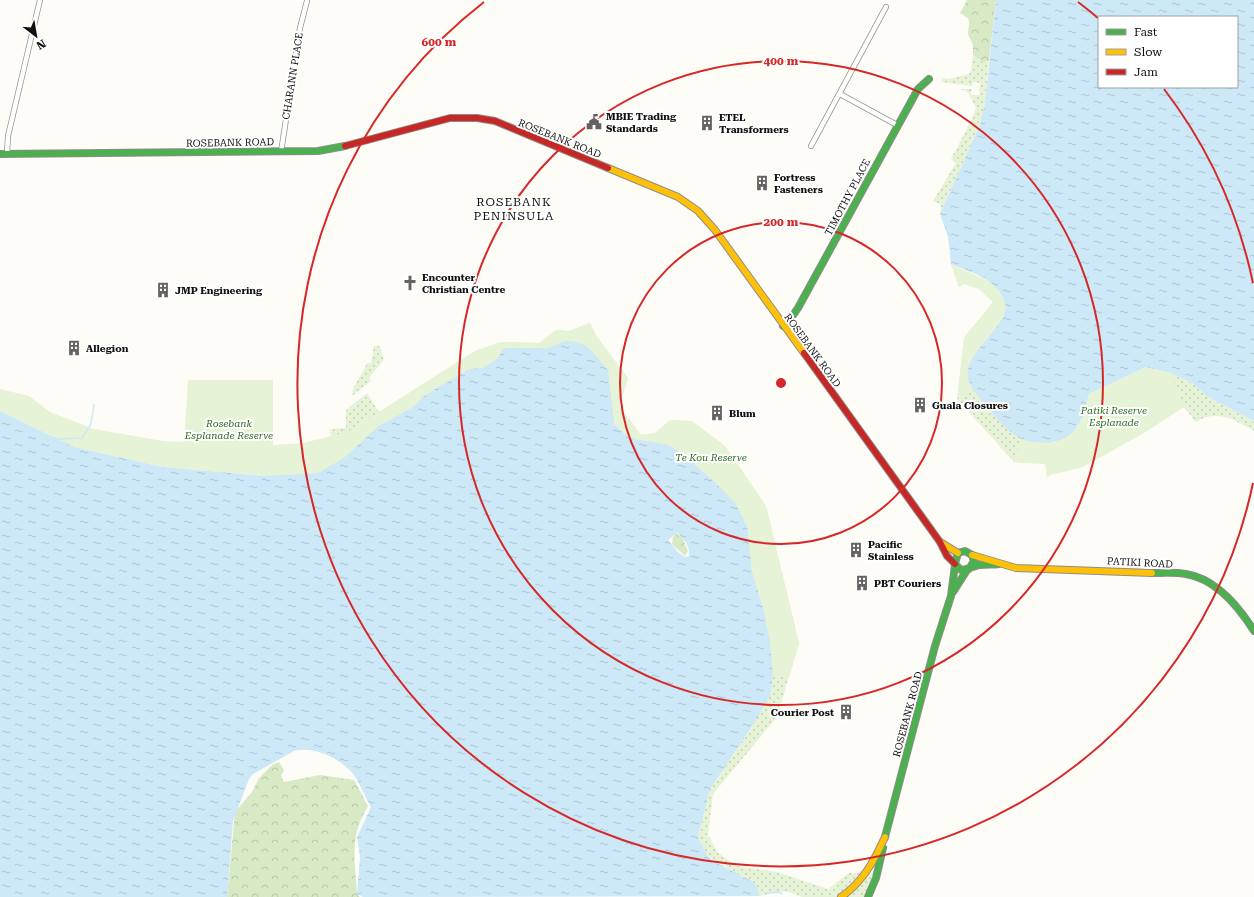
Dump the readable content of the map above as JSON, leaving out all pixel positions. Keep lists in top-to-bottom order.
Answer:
{
  "streets": {
    "main road": ["ROSEBANK ROAD", "TIMOTHY PLACE", "PATIKI ROAD"],
    "street": ["CHARANN PLACE"]
  },
  "crossings": [
    ["CHARANN PLACE", "ROSEBANK ROAD"],
    ["ROSEBANK ROAD", "TIMOTHY PLACE"],
    ["ROSEBANK ROAD", "PATIKI ROAD"]
  ],
  "districts": ["ROSEBANK PENINSULA"],
  "parks": ["Patiki Reserve Esplanade", "Rosebank Esplanade Reserve", "Te Kou Reserve"],
  "places": {
    "public building": ["MBIE Trading Standards"],
    "building": [
      "ETEL Transformers",
      "Fortress Fasteners",
      "JMP Engineering",
      "Allegion",
      "Guala Closures",
      "Blum",
      "Pacific Stainless",
      "PBT Couriers",
      "Courier Post"
    ],
    "church": ["Encounter Christian Centre"]
  },
  "legend": ["Fast", "Slow", "Jam"],
  "north": "bottom right",
  "rings": ["600 m", "400 m", "200 m"]
}
